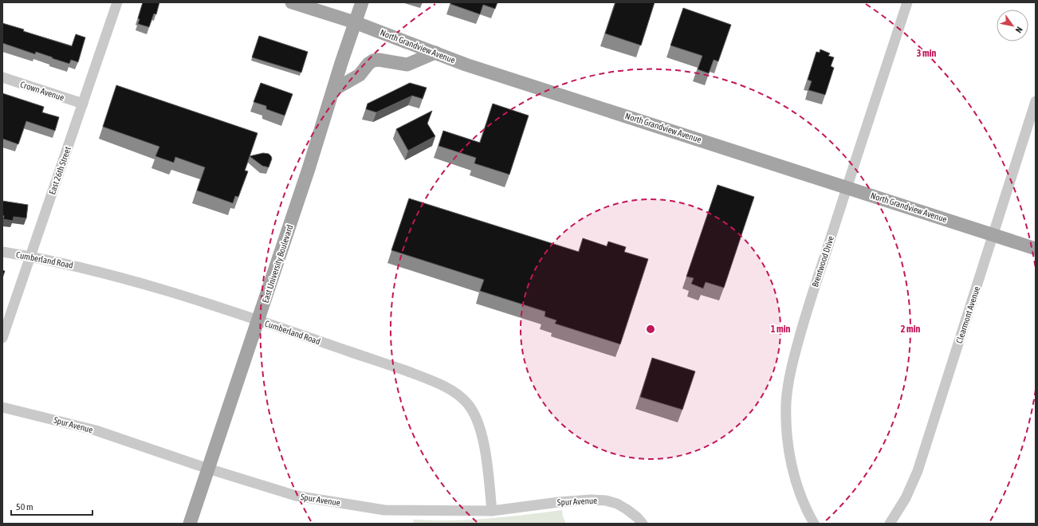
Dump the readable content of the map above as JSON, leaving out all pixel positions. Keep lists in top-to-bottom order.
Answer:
{
  "streets": {
    "main road": ["North Grandview Avenue", "East University Boulevard"],
    "street": [
      "Crown Avenue",
      "East 26th Street",
      "Cumberland Road",
      "Brentwood Drive",
      "Clearmont Avenue",
      "Spur Avenue"
    ]
  },
  "crossings": [
    ["North Grandview Avenue", "Brentwood Drive"],
    ["North Grandview Avenue", "East University Boulevard"],
    ["North Grandview Avenue", "Clearmont Avenue"],
    ["Crown Avenue", "East 26th Street"],
    ["East 26th Street", "Cumberland Road"],
    ["Cumberland Road", "East University Boulevard"],
    ["Cumberland Road", "Spur Avenue"],
    ["East University Boulevard", "Spur Avenue"]
  ],
  "scale_bar": "50 m",
  "north": "bottom right",
  "rings": ["3 min", "1 min", "2 min"]
}
